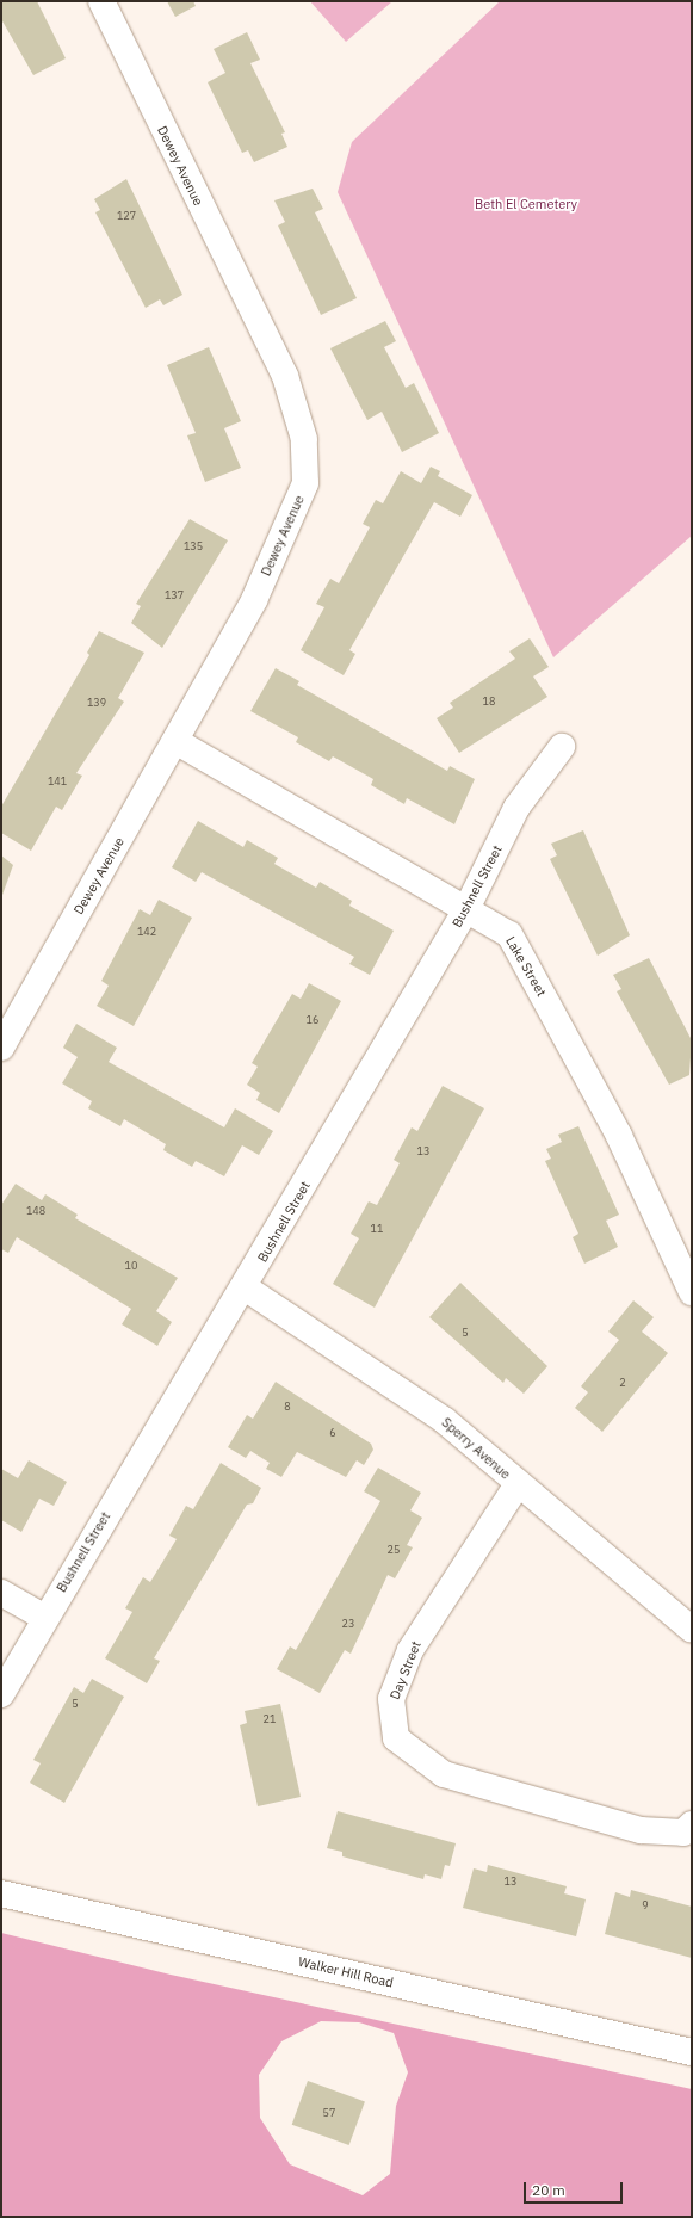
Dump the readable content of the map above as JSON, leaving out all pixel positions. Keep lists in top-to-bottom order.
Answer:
{
  "streets": {
    "street": [
      "Dewey Avenue",
      "Bushnell Street",
      "Lake Street",
      "Sperry Avenue",
      "Day Street",
      "Walker Hill Road"
    ]
  },
  "crossings": [
    ["Dewey Avenue", "Lake Street"],
    ["Bushnell Street", "Lake Street"],
    ["Bushnell Street", "Sperry Avenue"],
    ["Sperry Avenue", "Day Street"]
  ],
  "parks": ["Beth El Cemetery"],
  "house_numbers": [
    "127",
    "135",
    "137",
    "18",
    "139",
    "141",
    "142",
    "16",
    "13",
    "148",
    "11",
    "10",
    "5",
    "2",
    "8",
    "6",
    "25",
    "23",
    "5",
    "21",
    "13",
    "9",
    "57"
  ],
  "scale_bar": "20 m"
}
